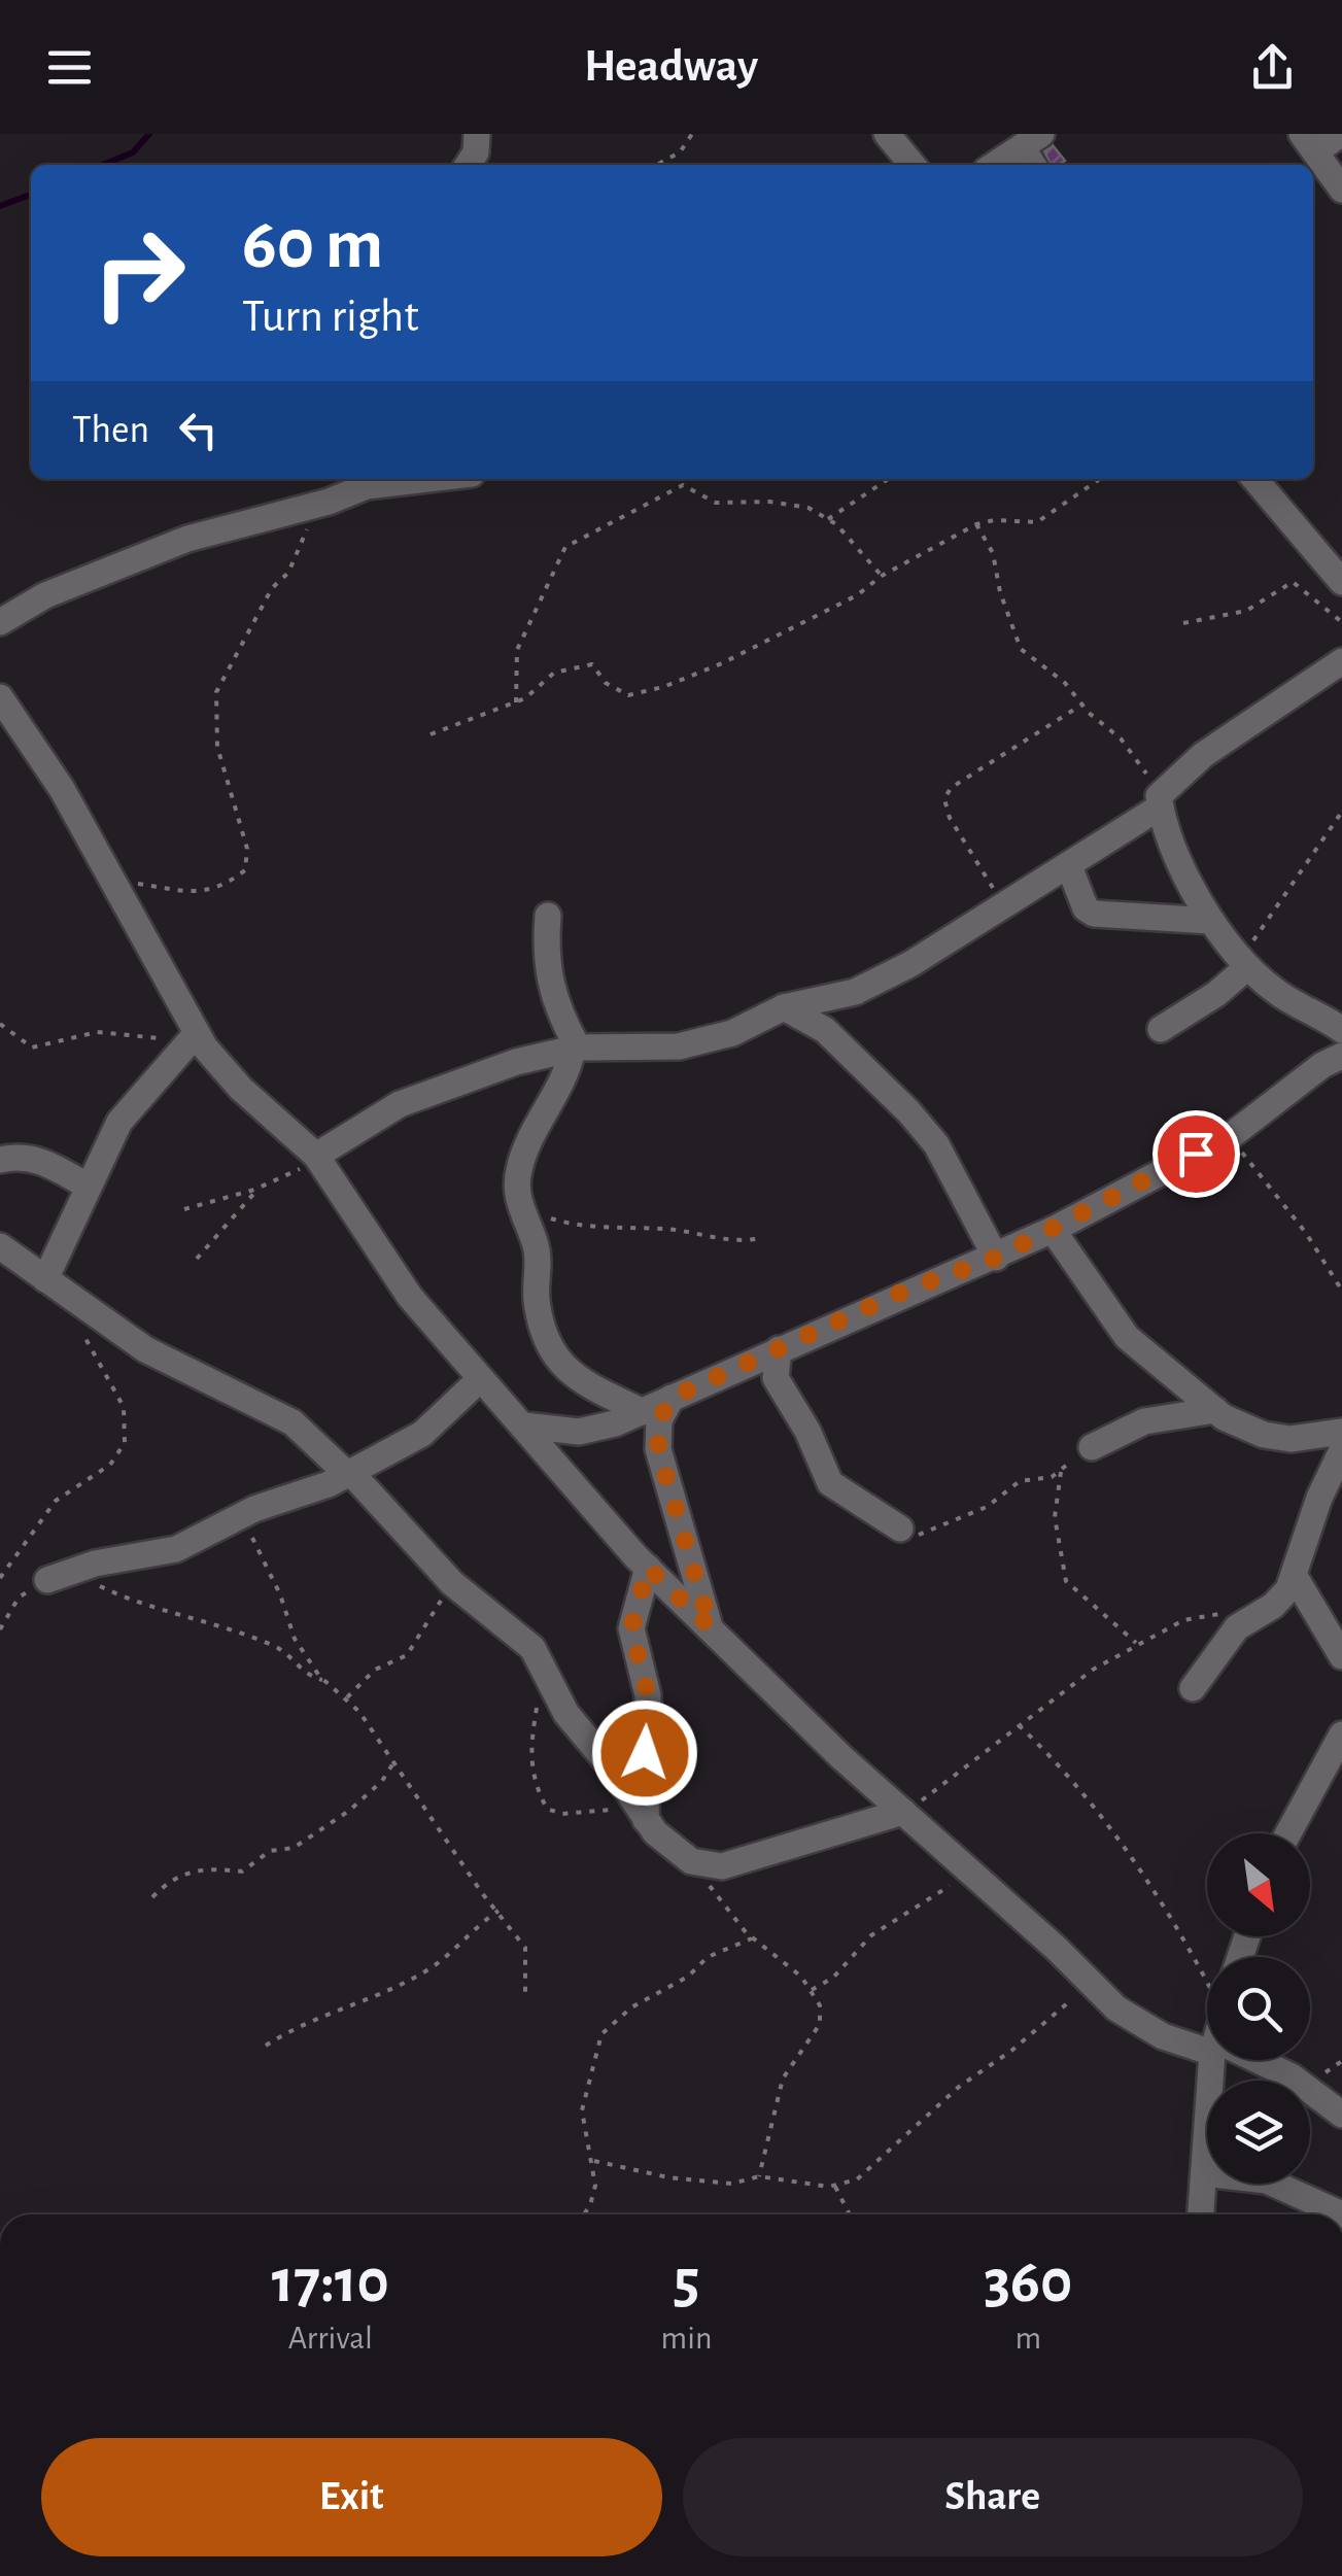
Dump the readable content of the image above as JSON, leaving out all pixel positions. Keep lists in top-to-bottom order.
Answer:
{
  "north": "bottom right",
  "page": {
    "header": "Headway",
    "turn": ["60 m", "Turn right"],
    "then": "Then",
    "eta": [
      "17:10",
      "Arrival",
      "5",
      "min",
      "360",
      "m"
    ],
    "buttons": ["Exit", "Share"]
  }
}
